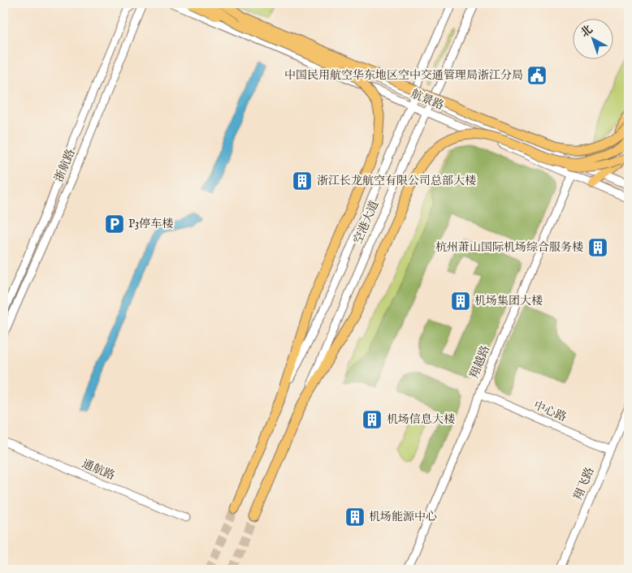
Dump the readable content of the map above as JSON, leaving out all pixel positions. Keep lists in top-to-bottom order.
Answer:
{
  "streets": {
    "main road": ["空港大道"],
    "street": [
      "航景路",
      "浙航路",
      "翔越路",
      "中心路",
      "通航路",
      "翔飞路"
    ]
  },
  "crossings": [
    ["航景路", "空港大道"],
    ["航景路", "翔越路"],
    ["翔越路", "中心路"],
    ["中心路", "翔飞路"]
  ],
  "places": {
    "public building": ["中国民用航空华东地区空中交通管理局浙江分局"],
    "building": [
      "浙江长龙航空有限公司总部大楼",
      "杭州萧山国际机场综合服务楼",
      "机场集团大楼",
      "机场信息大楼",
      "机场能源中心"
    ],
    "parking": ["P3停车楼"]
  },
  "north": "top left"
}
